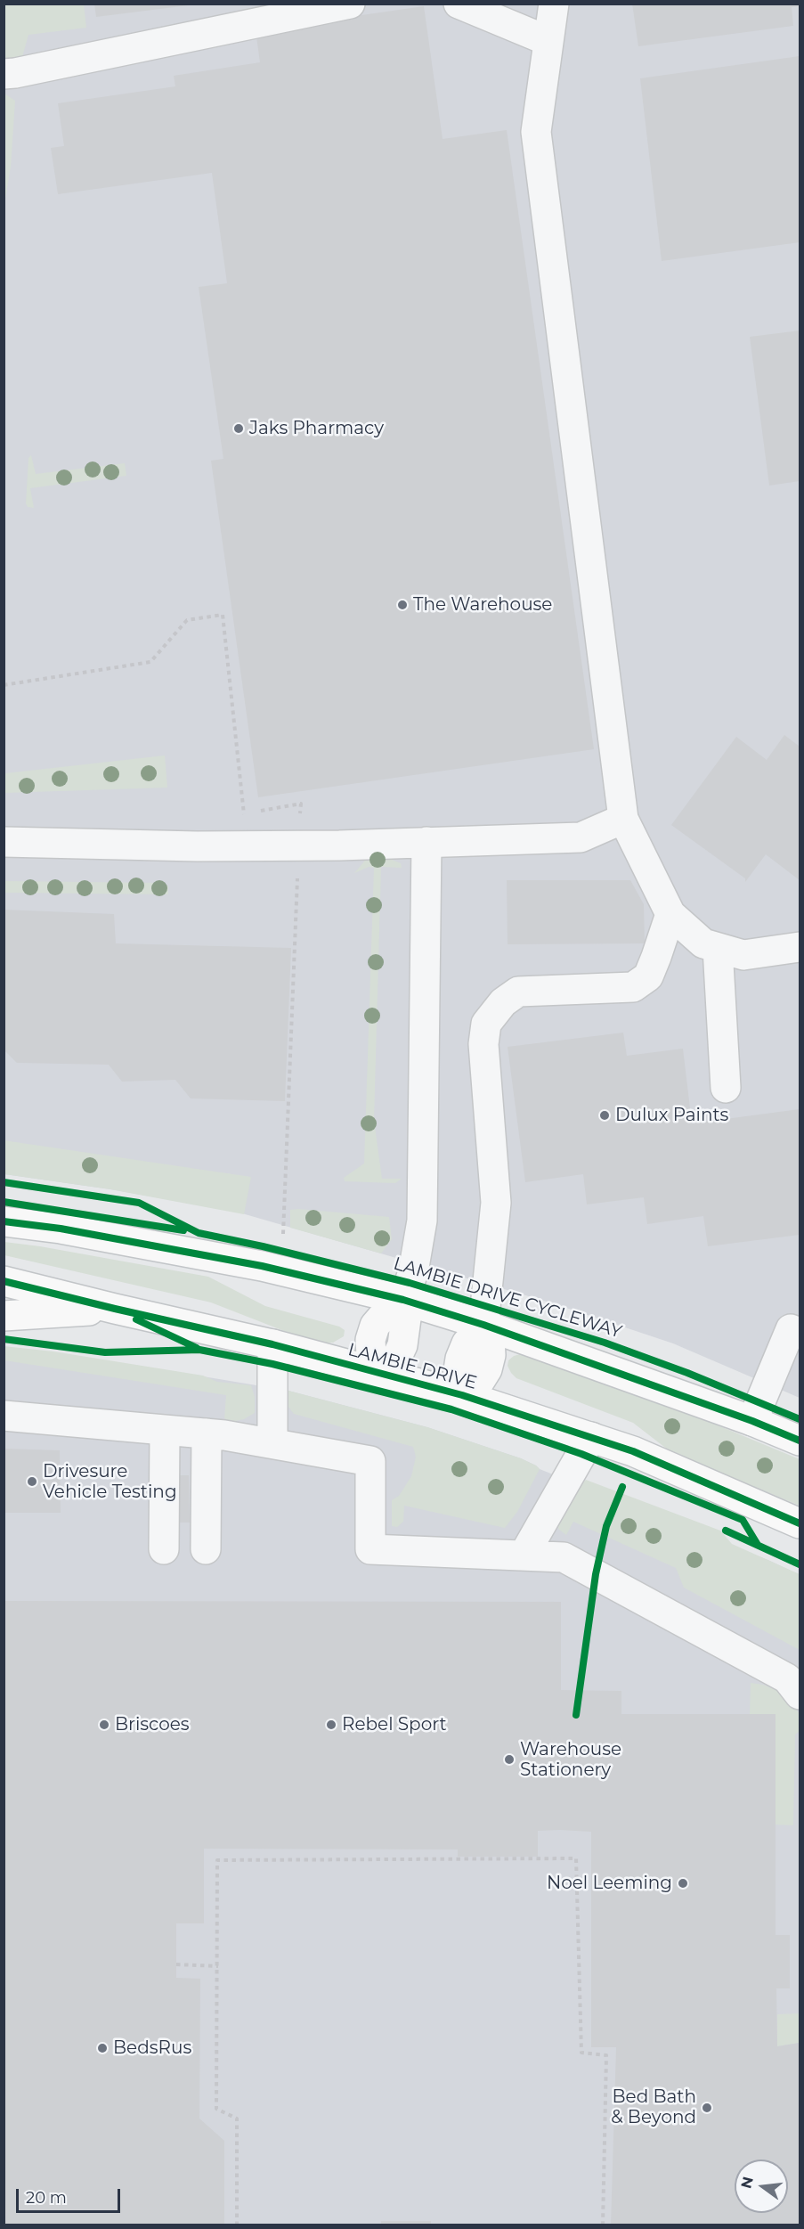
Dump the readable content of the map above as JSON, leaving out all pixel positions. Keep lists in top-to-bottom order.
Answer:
{
  "streets": {
    "main road": ["LAMBIE DRIVE"],
    "cycle path": ["LAMBIE DRIVE CYCLEWAY"]
  },
  "places": [
    "Jaks Pharmacy",
    "The Warehouse",
    "Dulux Paints",
    "Drivesure Vehicle Testing",
    "Briscoes",
    "Rebel Sport",
    "Warehouse Stationery",
    "Noel Leeming",
    "BedsRus",
    "Bed Bath & Beyond"
  ],
  "scale_bar": "20 m",
  "north": "left"
}
